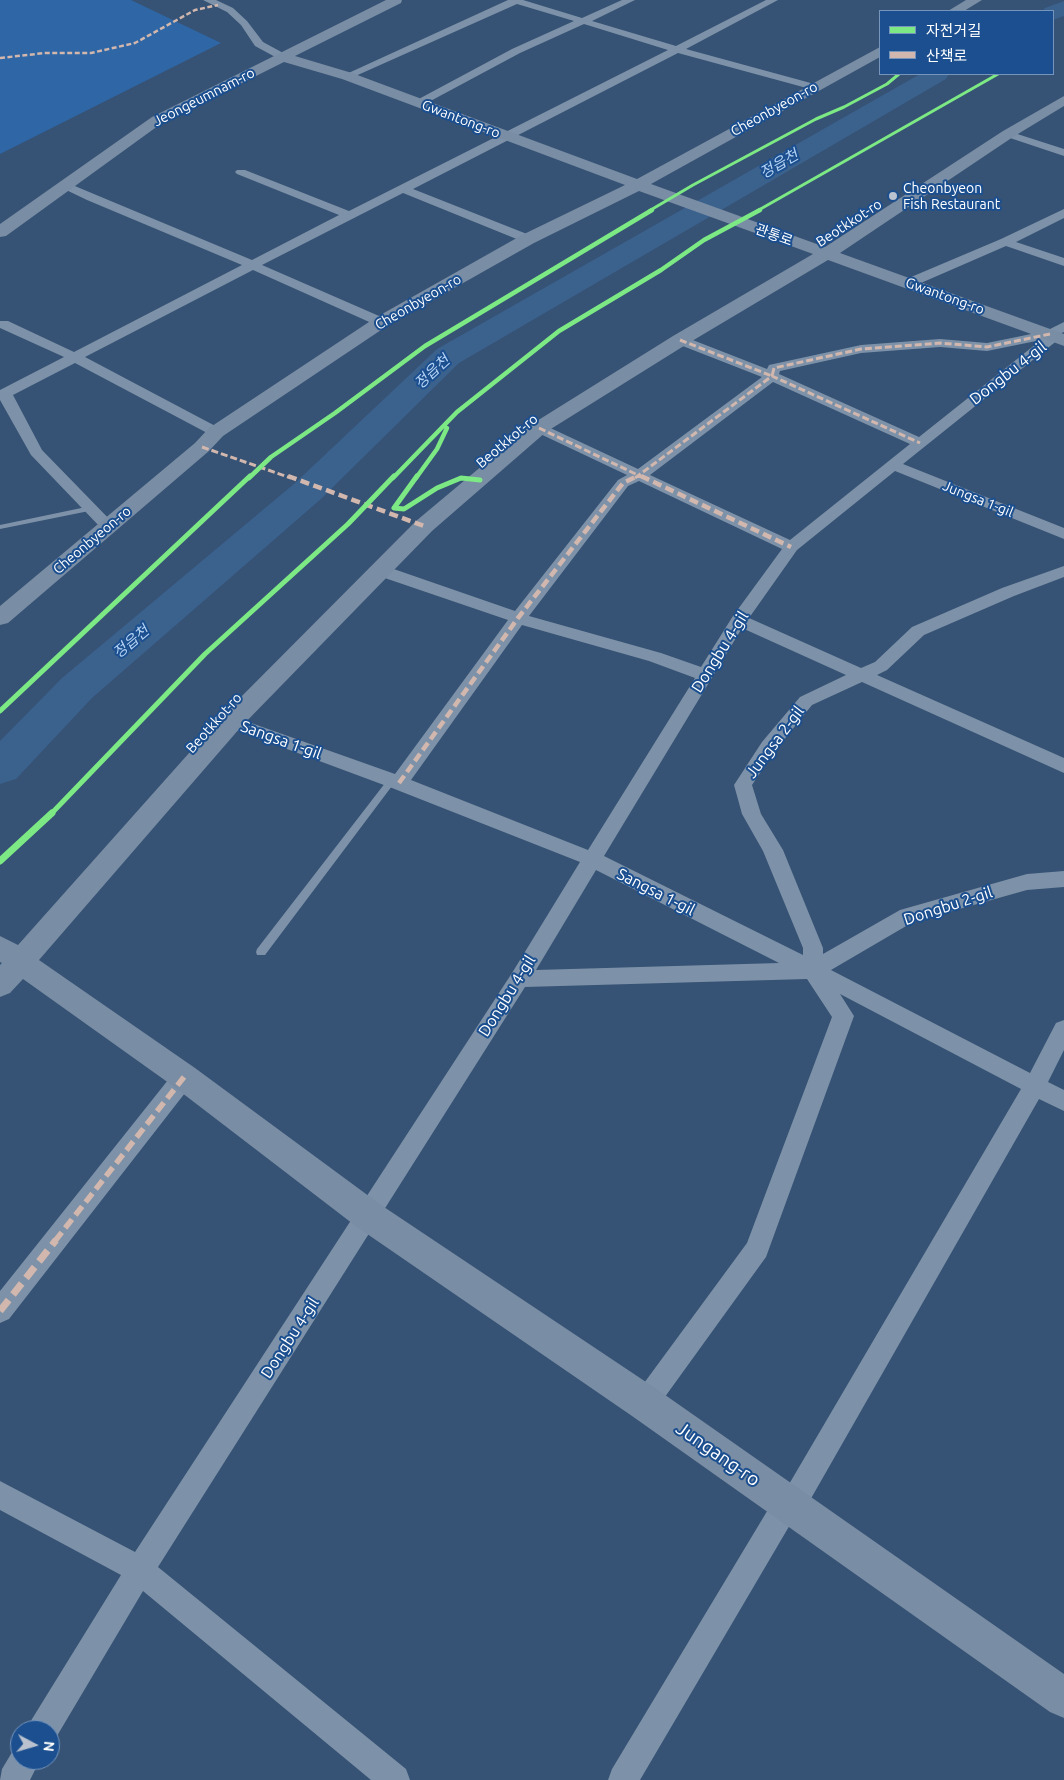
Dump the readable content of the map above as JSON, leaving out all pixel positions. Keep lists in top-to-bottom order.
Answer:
{
  "streets": {
    "street": [
      "Jeongeumnam-ro",
      "Cheonbyeon-ro",
      "Gwantong-ro",
      "Beotkkot-ro",
      "관통로",
      "Dongbu 4-gil",
      "Jungsa 1-gil",
      "Sangsa 1-gil",
      "Jungsa 2-gil",
      "Dongbu 2-gil",
      "Jungang-ro"
    ]
  },
  "crossings": [
    ["Jeongeumnam-ro", "Gwantong-ro"],
    ["Cheonbyeon-ro", "Gwantong-ro"],
    ["Cheonbyeon-ro", "관통로"],
    ["Gwantong-ro", "Beotkkot-ro"],
    ["Gwantong-ro", "관통로"],
    ["Gwantong-ro", "Dongbu 4-gil"],
    ["Beotkkot-ro", "관통로"],
    ["Beotkkot-ro", "Sangsa 1-gil"],
    ["Beotkkot-ro", "Jungang-ro"],
    ["Dongbu 4-gil", "Jungsa 1-gil"],
    ["Dongbu 4-gil", "Sangsa 1-gil"],
    ["Dongbu 4-gil", "Jungang-ro"],
    ["Sangsa 1-gil", "Jungsa 2-gil"],
    ["Sangsa 1-gil", "Dongbu 2-gil"],
    ["Jungsa 2-gil", "Dongbu 2-gil"]
  ],
  "water": ["정읍천"],
  "places": ["Cheonbyeon Fish Restaurant"],
  "legend": ["자전거길", "산책로"],
  "north": "right"
}
